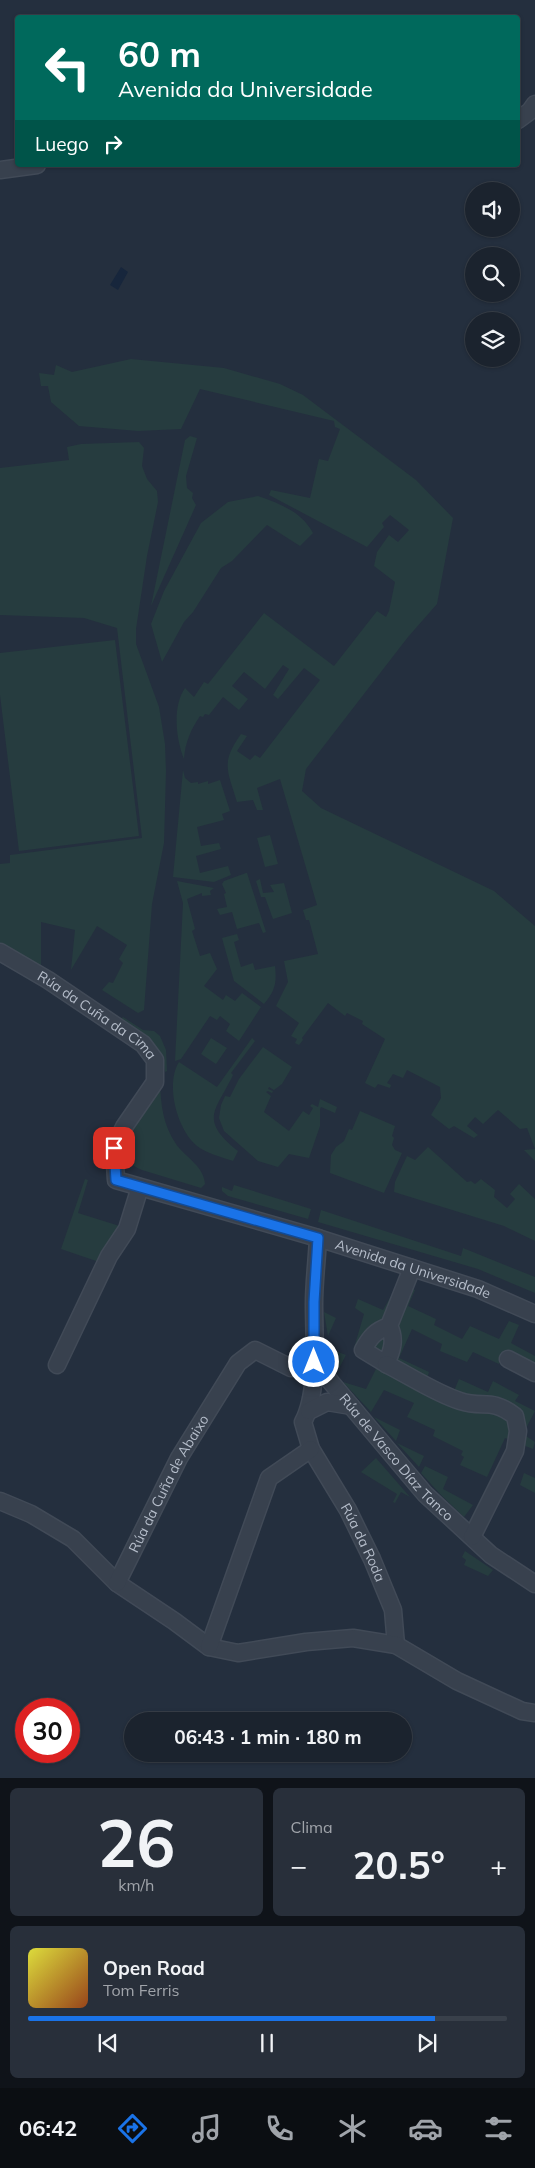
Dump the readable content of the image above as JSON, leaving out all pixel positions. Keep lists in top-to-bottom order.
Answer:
{
  "streets": {
    "street": [
      "Rúa da Cuña da Cima",
      "Avenida da Universidade",
      "Rúa de Vasco Díaz Tanco",
      "Rúa da Cuña de Abaixo",
      "Rúa da Roda"
    ]
  },
  "crossings": [
    ["Rúa da Cuña da Cima", "Avenida da Universidade"],
    ["Rúa de Vasco Díaz Tanco", "Rúa da Cuña de Abaixo"],
    ["Rúa de Vasco Díaz Tanco", "Rúa da Roda"],
    ["Rúa da Cuña de Abaixo", "Rúa da Roda"]
  ],
  "page": {
    "turn": ["60 m", "Avenida da Universidade"],
    "then": "Luego",
    "limit": "30",
    "trip": "06:43 · 1 min · 180 m",
    "tile": [
      ["26", "km/h"],
      "Clima"
    ],
    "heat": ["−", "20.5°", "+"],
    "song": ["Open Road", "Tom Ferris"],
    "tabs": "06:42"
  }
}
